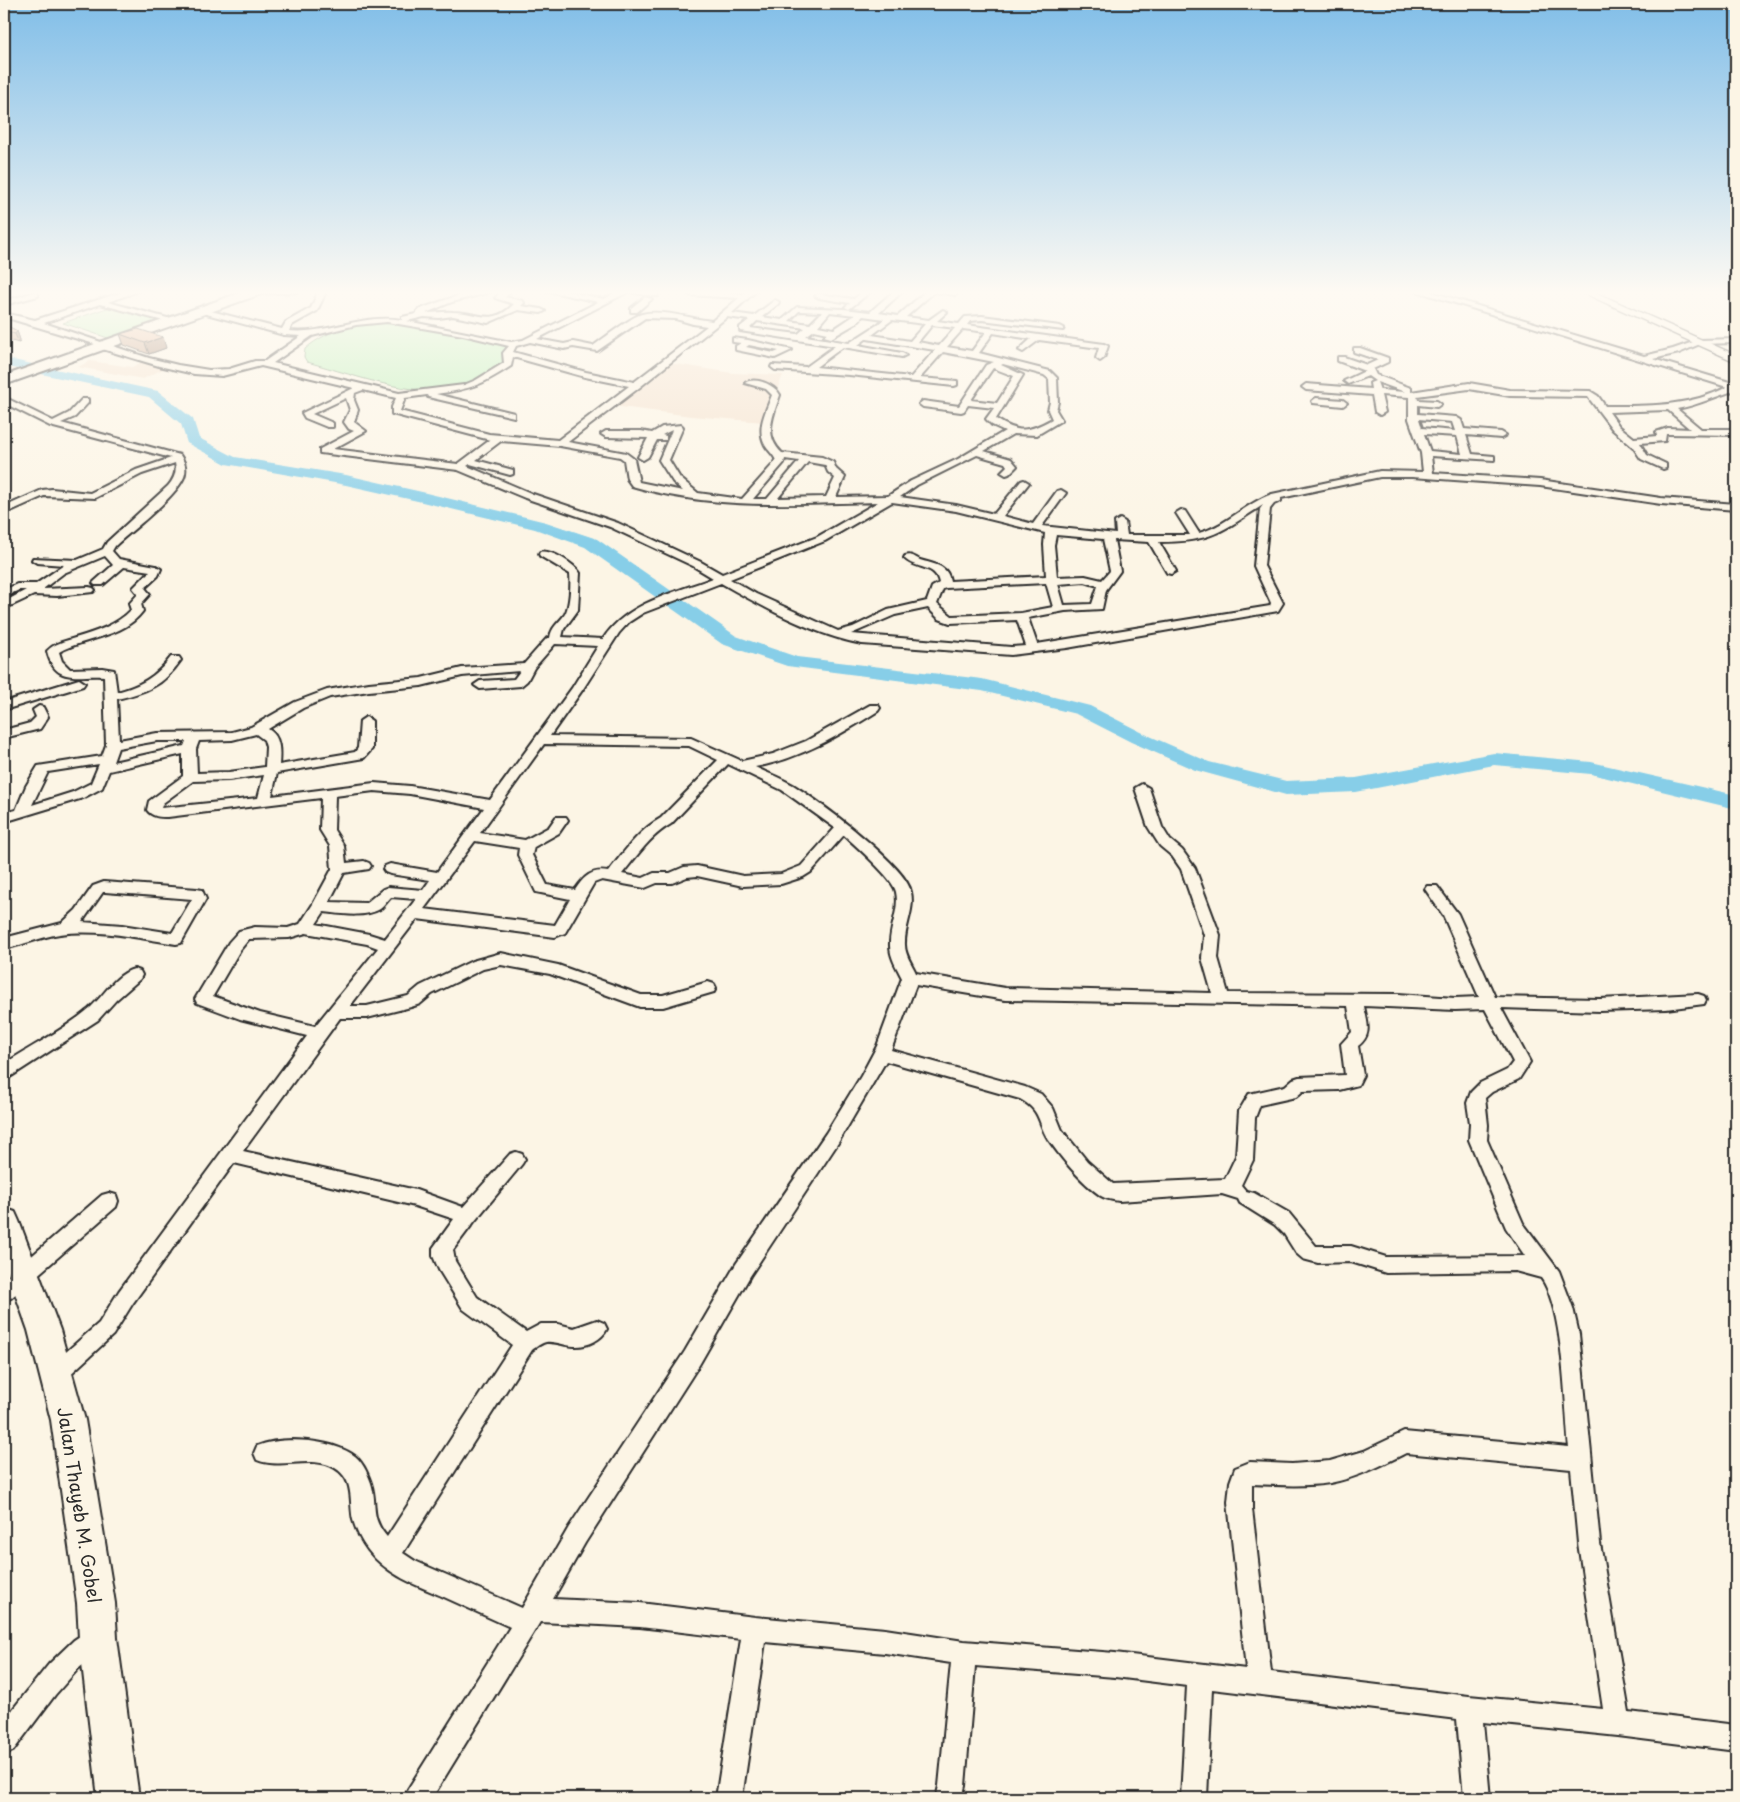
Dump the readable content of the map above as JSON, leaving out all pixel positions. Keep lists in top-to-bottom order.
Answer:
{
  "streets": {
    "main road": ["Jalan Thayeb M. Gobel"]
  }
}
